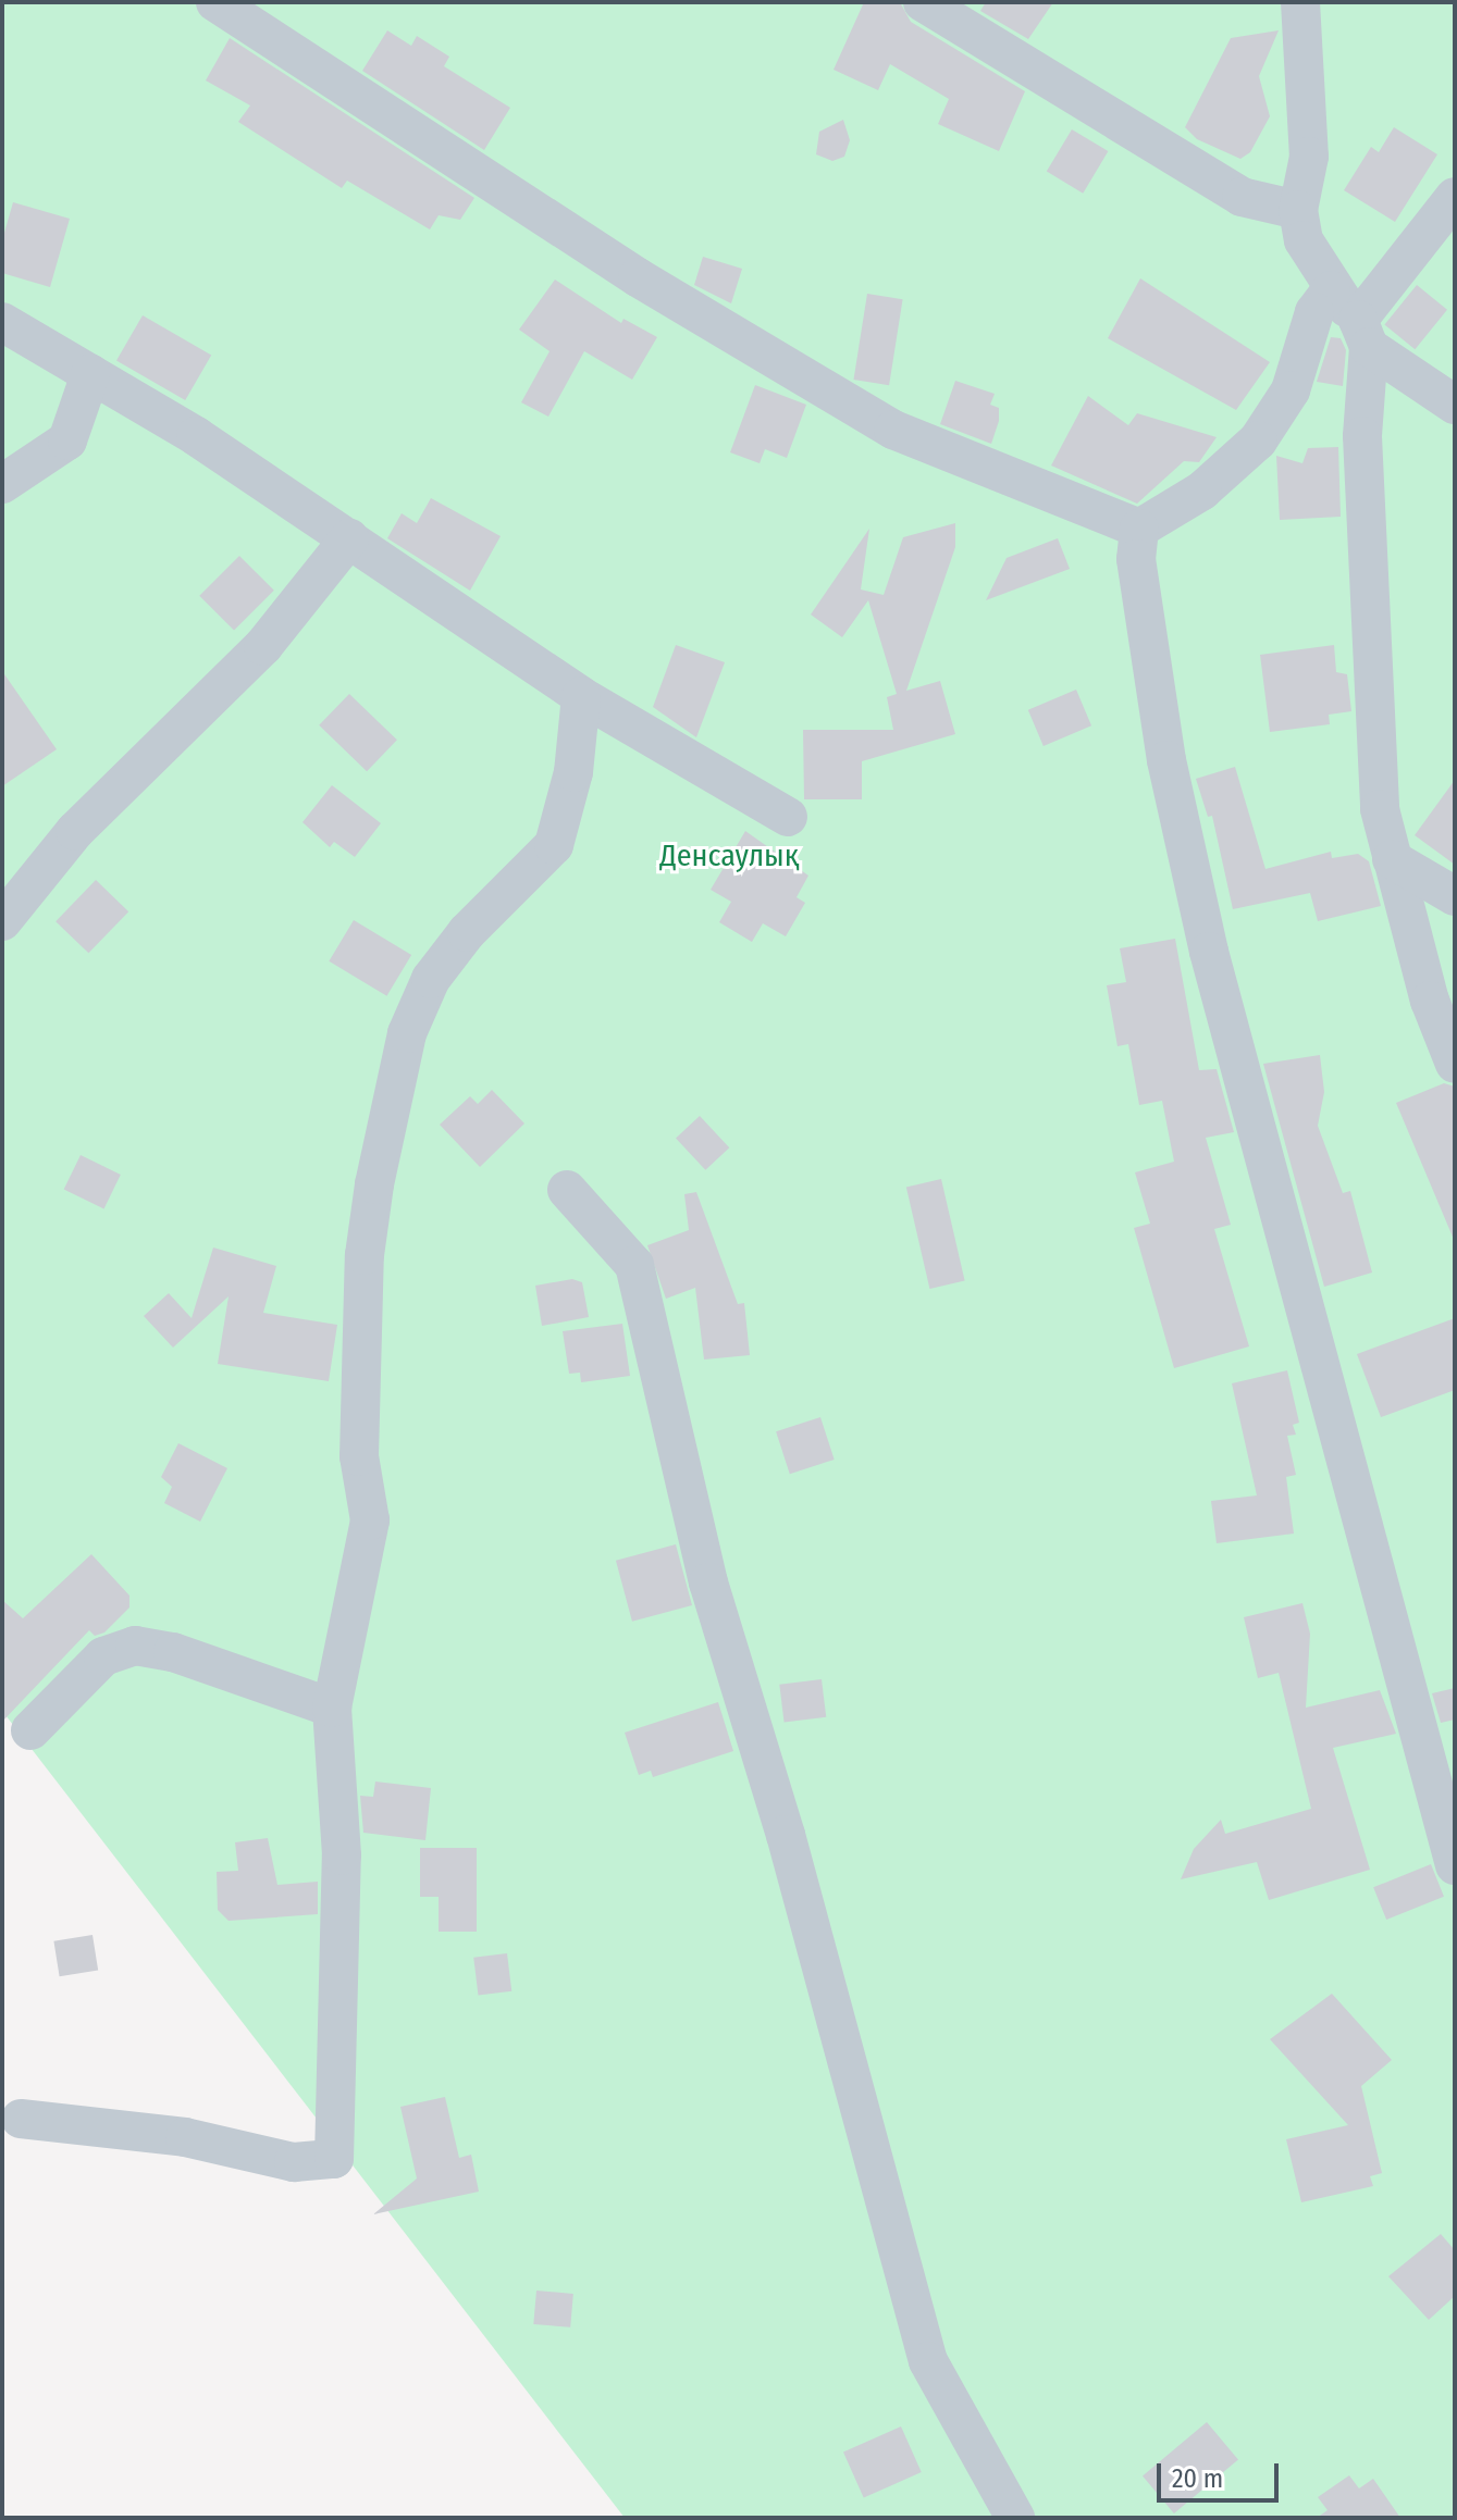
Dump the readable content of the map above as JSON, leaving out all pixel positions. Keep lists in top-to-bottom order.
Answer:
{
  "parks": ["Денсаулық"],
  "scale_bar": "20 m"
}
